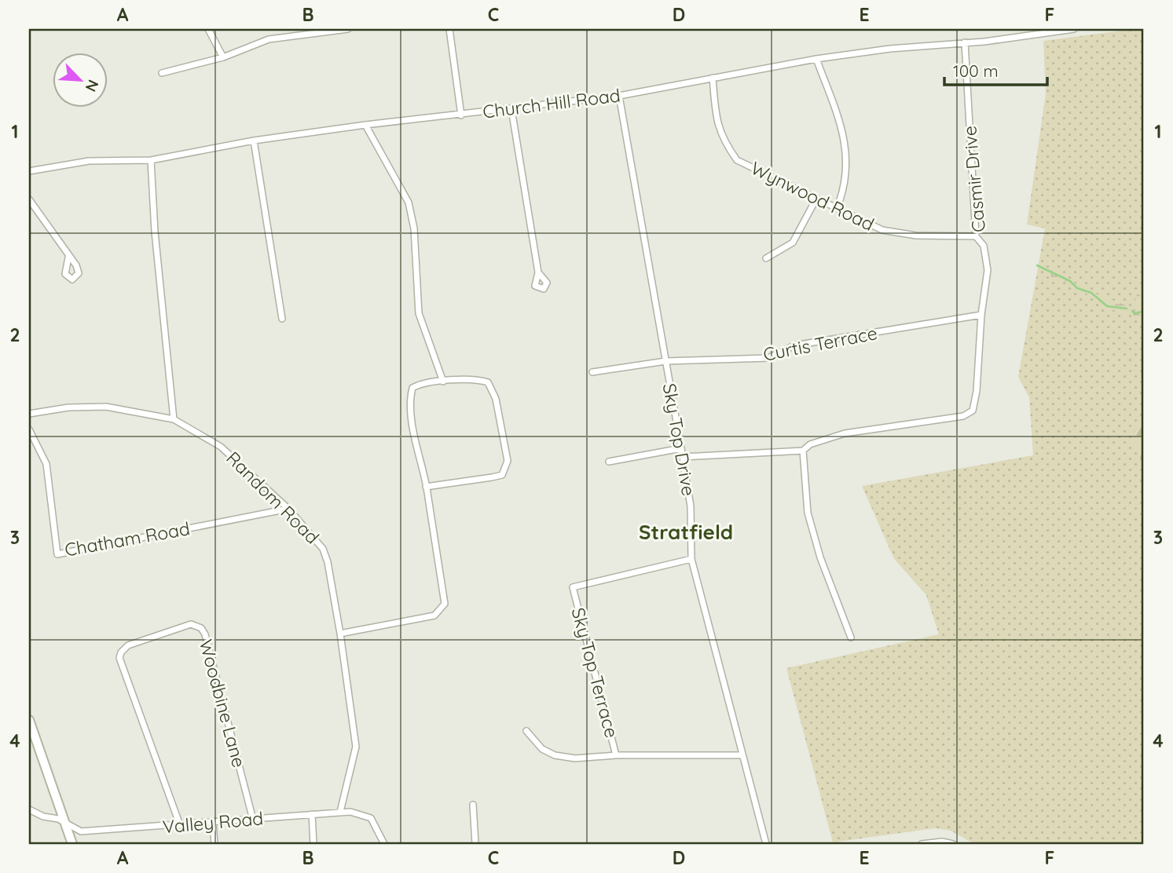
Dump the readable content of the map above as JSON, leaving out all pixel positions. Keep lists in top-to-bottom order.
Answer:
{
  "streets": {
    "street": [
      "Church Hill Road",
      "Casmir Drive",
      "Wynwood Road",
      "Curtis Terrace",
      "Sky Top Drive",
      "Random Road",
      "Chatham Road",
      "Sky Top Terrace",
      "Woodbine Lane",
      "Valley Road"
    ]
  },
  "crossings": [
    ["Church Hill Road", "Casmir Drive"],
    ["Church Hill Road", "Wynwood Road"],
    ["Church Hill Road", "Sky Top Drive"],
    ["Casmir Drive", "Wynwood Road"],
    ["Casmir Drive", "Curtis Terrace"],
    ["Curtis Terrace", "Sky Top Drive"],
    ["Sky Top Drive", "Sky Top Terrace"],
    ["Random Road", "Chatham Road"],
    ["Random Road", "Valley Road"],
    ["Woodbine Lane", "Valley Road"]
  ],
  "districts": ["Stratfield"],
  "scale_bar": "100 m",
  "north": "bottom right",
  "grid": {
    "columns": [
      "A",
      "B",
      "C",
      "D",
      "E",
      "F"
    ],
    "rows": [
      "1",
      "2",
      "3",
      "4"
    ]
  }
}
